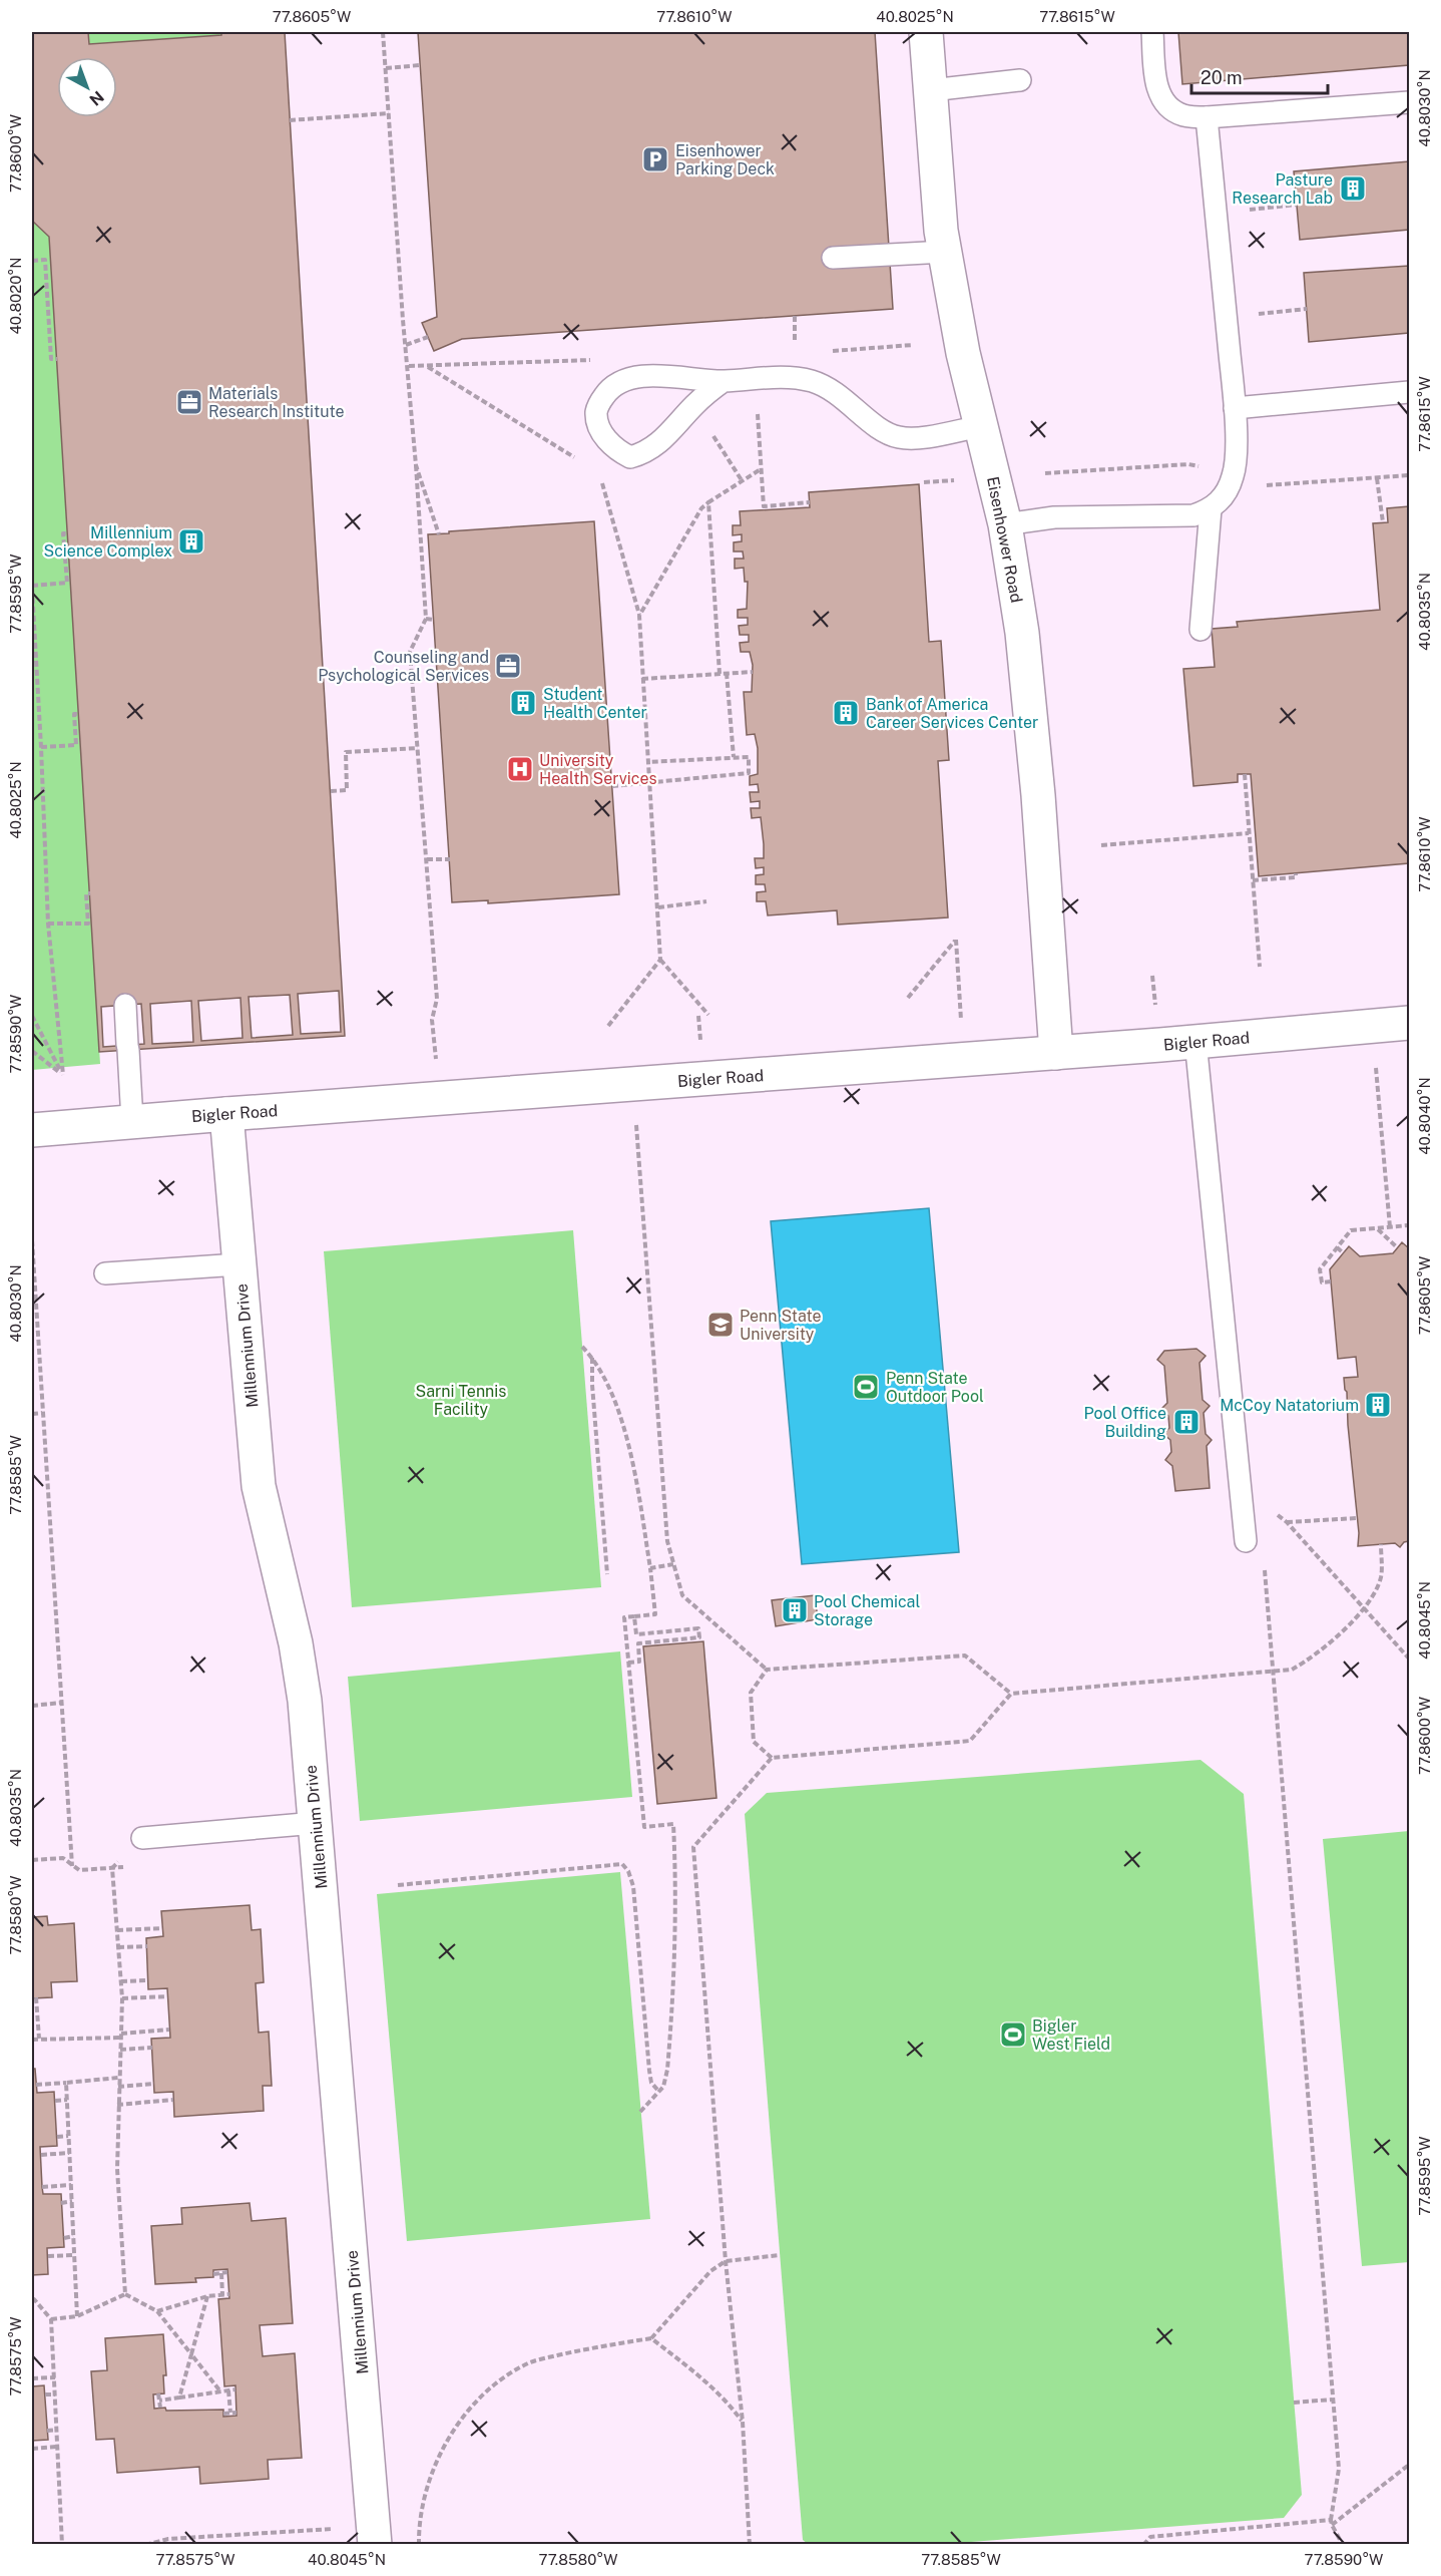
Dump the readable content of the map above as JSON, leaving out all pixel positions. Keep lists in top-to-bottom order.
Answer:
{
  "streets": {
    "street": ["Eisenhower Road", "Bigler Road", "Millennium Drive"]
  },
  "crossings": [
    ["Eisenhower Road", "Bigler Road"],
    ["Bigler Road", "Millennium Drive"]
  ],
  "parks": ["Sarni Tennis Facility"],
  "places": {
    "parking": ["Eisenhower Parking Deck"],
    "building": [
      "Pasture Research Lab",
      "Millennium Science Complex",
      "Student Health Center",
      "Bank of America Career Services Center",
      "McCoy Natatorium",
      "Pool Office Building",
      "Pool Chemical Storage"
    ],
    "office": ["Materials Research Institute", "Counseling and Psychological Services"],
    "hospital": ["University Health Services"],
    "school or university": ["Penn State University"],
    "sports": ["Penn State Outdoor Pool", "Bigler West Field"]
  },
  "scale_bar": "20 m",
  "north": "bottom right",
  "coordinates": [
    "77.8605°W",
    "77.8610°W",
    "40.8025°N",
    "77.8615°W",
    "40.8030°N",
    "77.8600°W",
    "40.8020°N",
    "77.8595°W",
    "40.8035°N",
    "77.8590°W",
    "40.8040°N",
    "77.8585°W",
    "40.8045°N",
    "77.8580°W",
    "77.8575°W"
  ]
}
